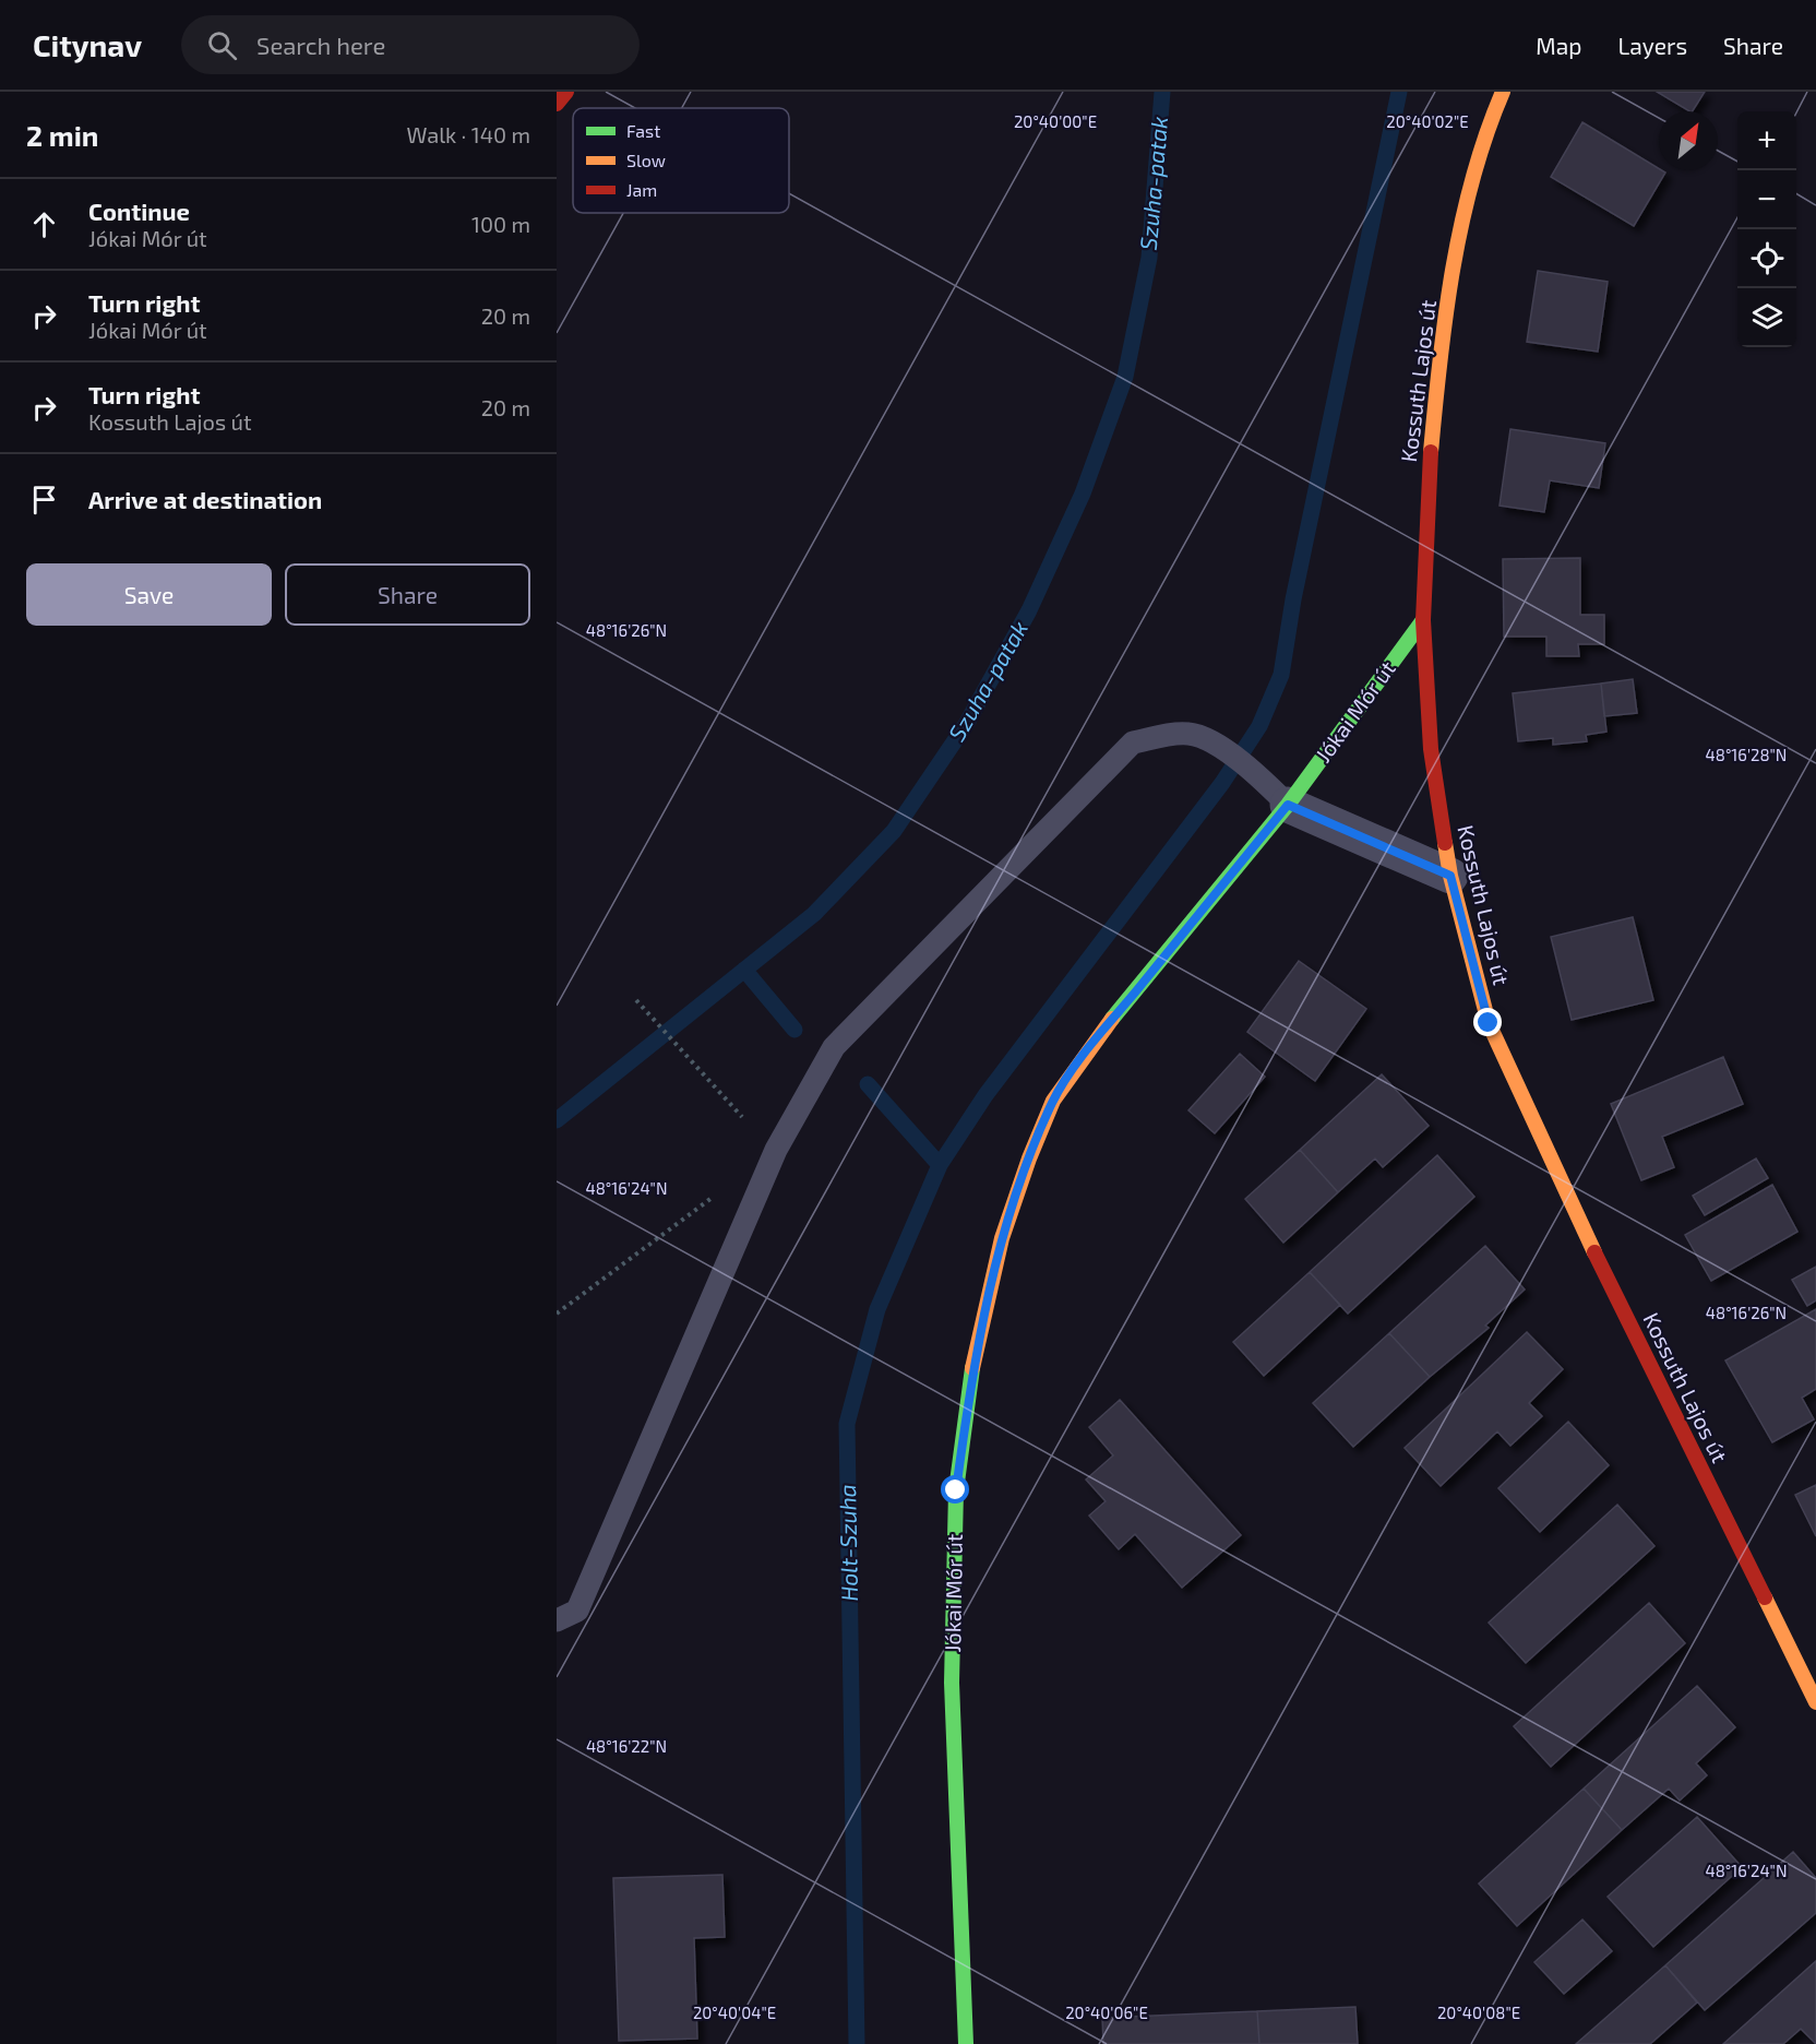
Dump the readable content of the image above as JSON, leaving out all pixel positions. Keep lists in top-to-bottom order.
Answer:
{
  "streets": {
    "main road": ["Kossuth Lajos út", "Jókai Mór út"]
  },
  "crossings": [
    ["Kossuth Lajos út", "Jókai Mór út"]
  ],
  "water": ["Szuha-patak", "Holt-Szuha"],
  "legend": ["Fast", "Slow", "Jam"],
  "north": "top right",
  "page": {
    "header": "Citynav",
    "search": "Search here",
    "nav": ["Map", "Layers", "Share"],
    "heading": ["2 min", "Walk · 140 m"],
    "map_buttons": ["+", "−"],
    "list": [
      ["Continue", "Jókai Mór út", "100 m"],
      ["Turn right", "Jókai Mór út", "20 m"],
      ["Turn right", "Kossuth Lajos út", "20 m"],
      "Arrive at destination"
    ],
    "buttons": ["Save", "Share"]
  },
  "coordinates": [
    "20°40'00\"E",
    "20°40'02\"E",
    "48°16'26\"N",
    "48°16'28\"N",
    "48°16'24\"N",
    "48°16'22\"N",
    "20°40'04\"E",
    "20°40'06\"E",
    "20°40'08\"E"
  ]
}
